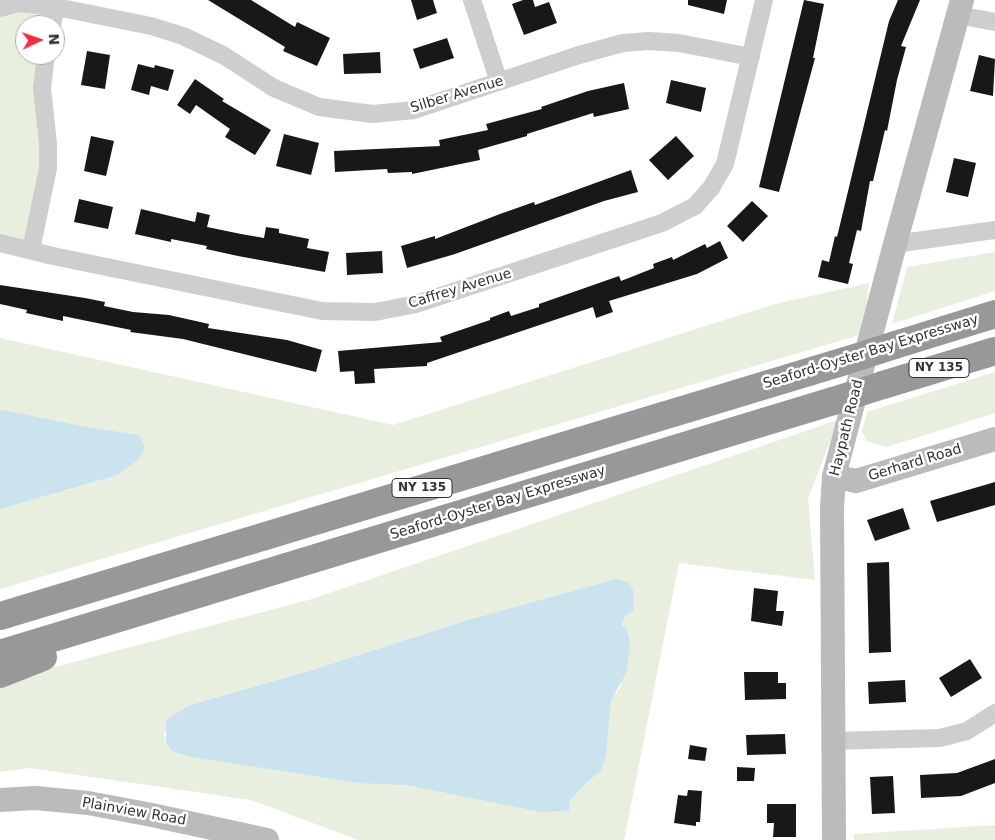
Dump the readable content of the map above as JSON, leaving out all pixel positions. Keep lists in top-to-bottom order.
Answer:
{
  "streets": {
    "highway": ["Seaford-Oyster Bay Expressway", "NY 135"],
    "street": [
      "Silber Avenue",
      "Caffrey Avenue",
      "Haypath Road",
      "Gerhard Road",
      "Plainview Road"
    ]
  },
  "crossings": [
    ["Silber Avenue", "Caffrey Avenue"],
    ["Haypath Road", "Gerhard Road"]
  ],
  "north": "right"
}
